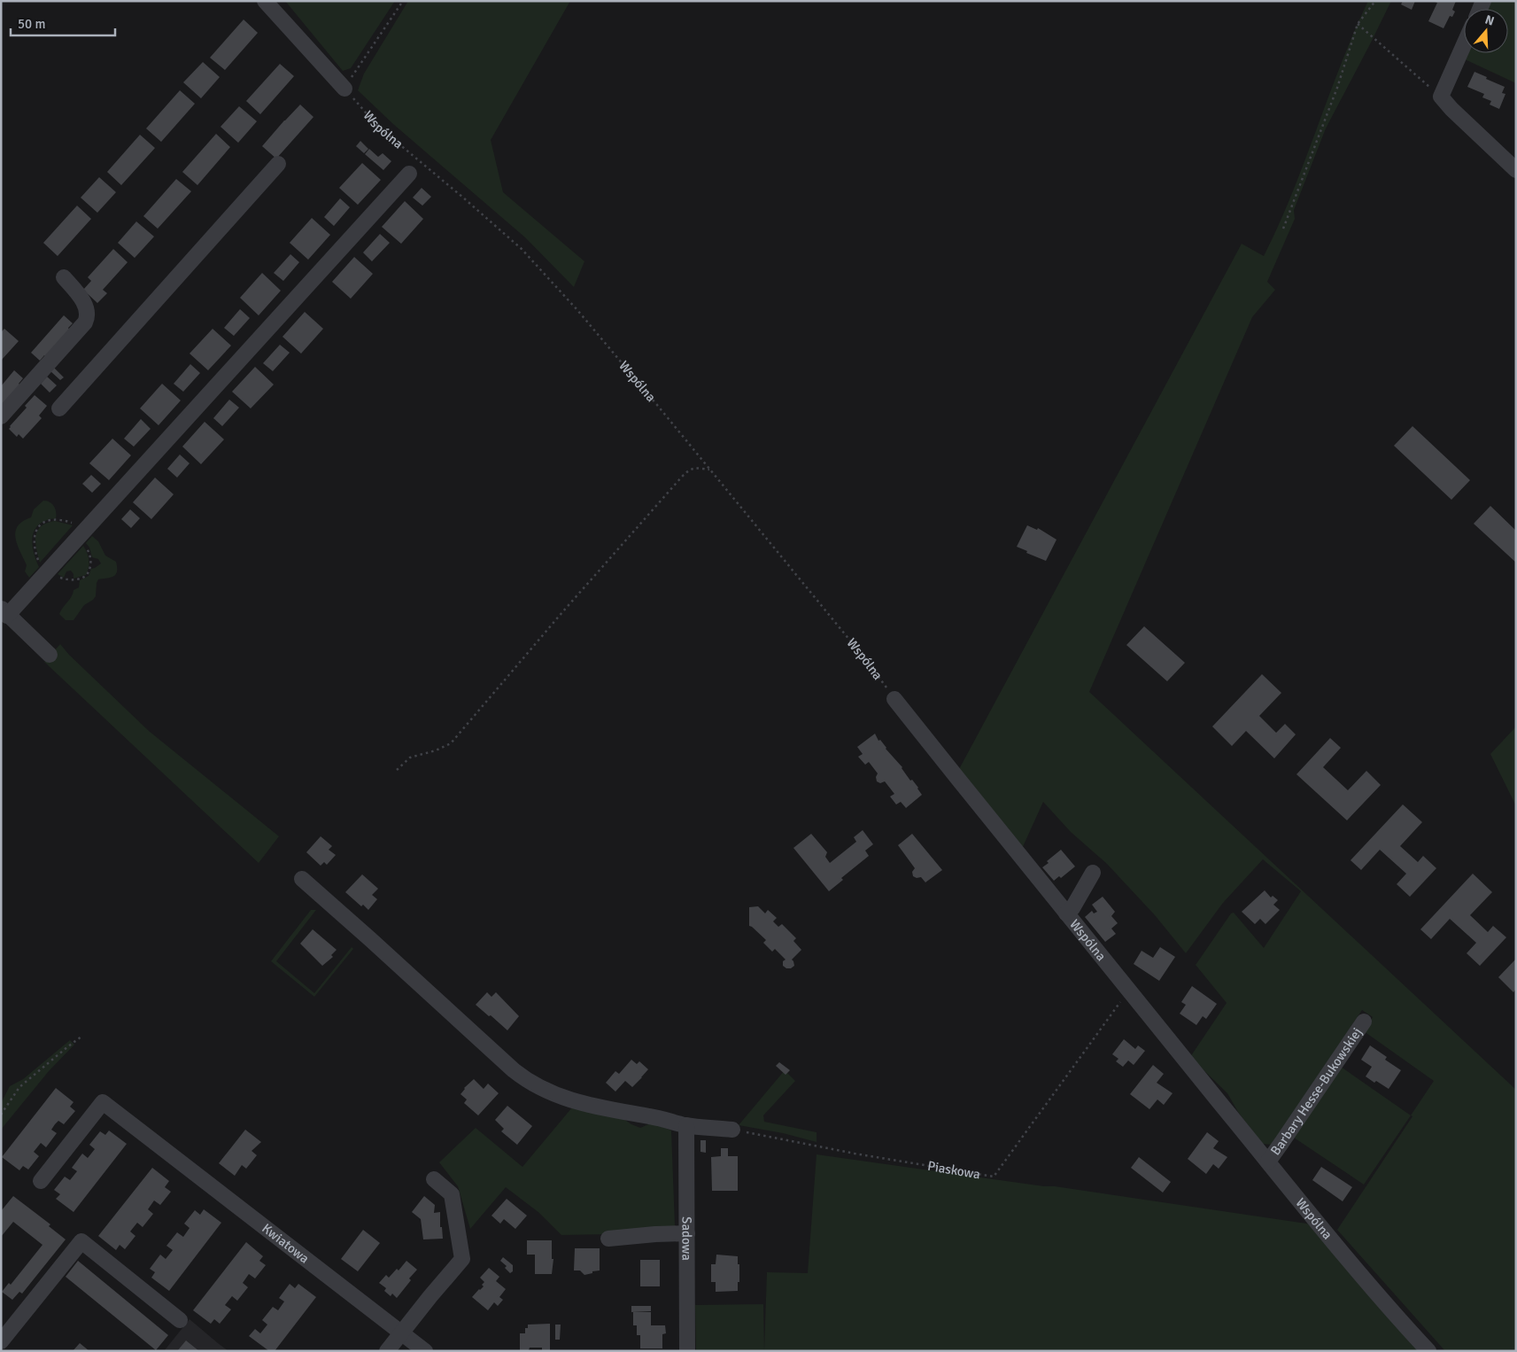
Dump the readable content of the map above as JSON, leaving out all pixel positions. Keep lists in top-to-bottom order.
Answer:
{
  "streets": {
    "street": [
      "Wspólna",
      "Barbary Hesse-Bukowskiej",
      "Sadowa",
      "Kwiatowa"
    ],
    "path": ["Piaskowa"]
  },
  "crossings": [
    ["Wspólna", "Barbary Hesse-Bukowskiej"],
    ["Wspólna", "Piaskowa"]
  ],
  "scale_bar": "50 m",
  "north": "top"
}
